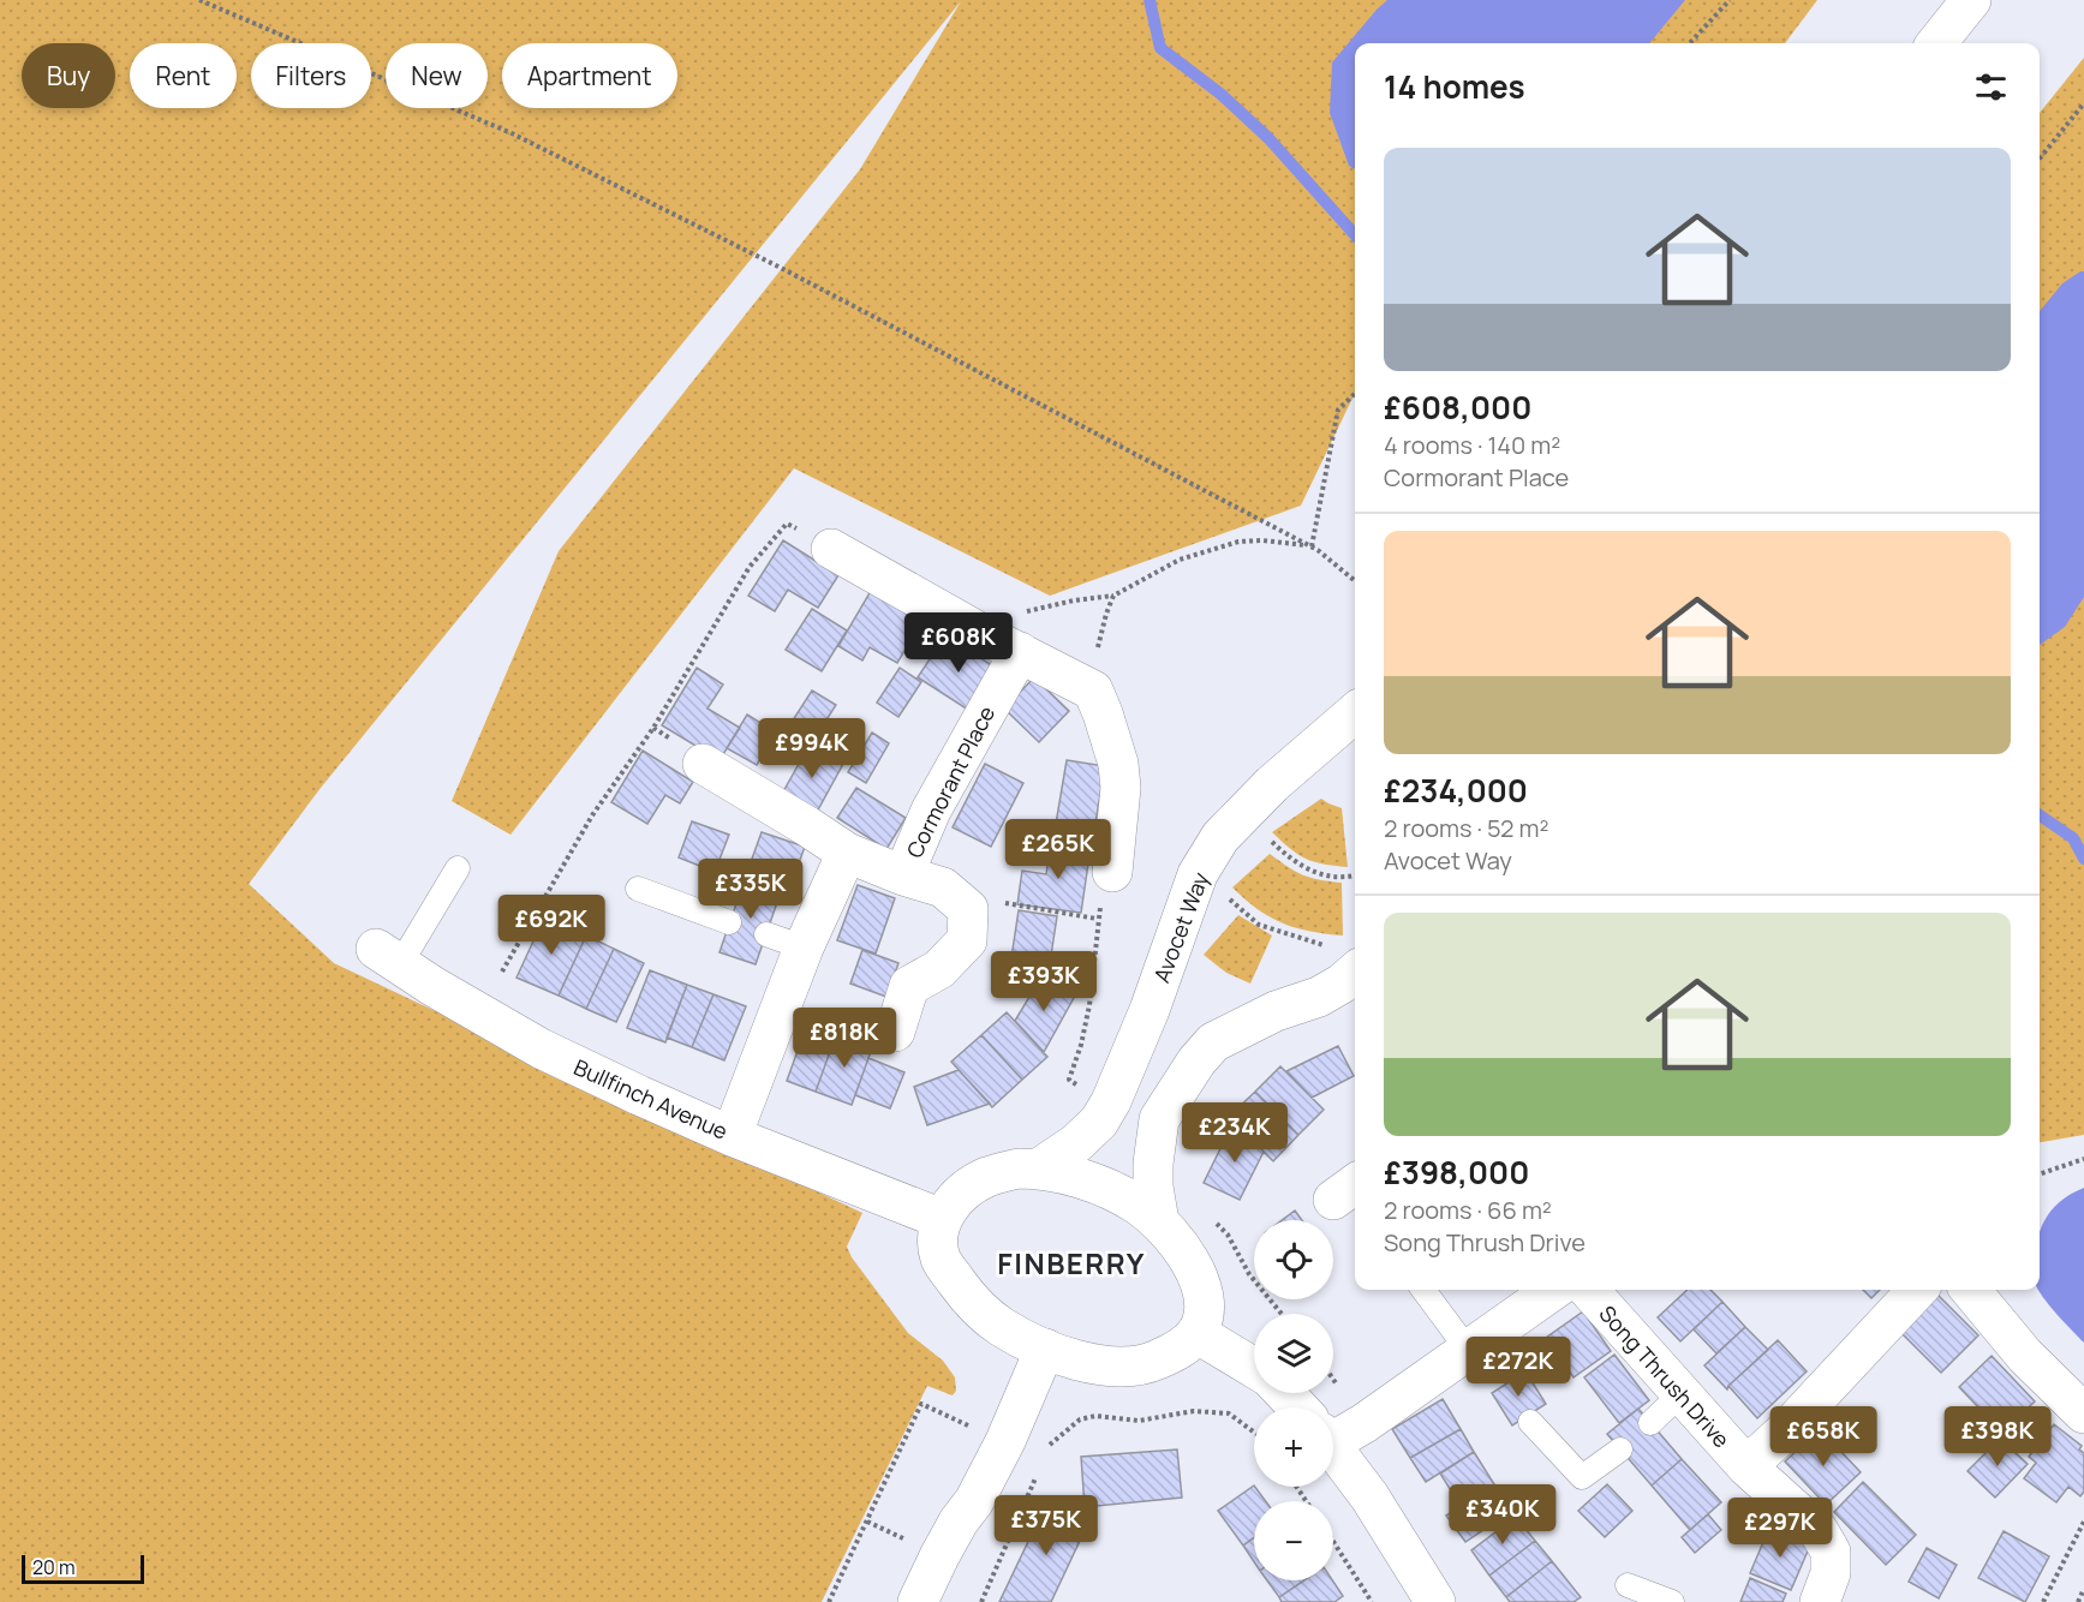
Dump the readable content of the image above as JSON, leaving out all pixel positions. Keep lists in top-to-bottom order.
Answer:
{
  "streets": {
    "street": [
      "Cormorant Place",
      "Avocet Way",
      "Bullfinch Avenue",
      "Song Thrush Drive"
    ]
  },
  "crossings": [
    ["Avocet Way", "Bullfinch Avenue"]
  ],
  "districts": ["FINBERRY"],
  "scale_bar": "20 m",
  "page": {
    "chip": [
      "Buy",
      "Rent",
      "Filters",
      "New",
      "Apartment"
    ],
    "heading": "14 homes",
    "list": [
      {
        "name": "£608,000",
        "note": "4 rooms · 140 m² · Cormorant Place"
      },
      {
        "name": "£234,000",
        "note": "2 rooms · 52 m² · Avocet Way"
      },
      {
        "name": "£398,000",
        "note": "2 rooms · 66 m² · Song Thrush Drive"
      }
    ],
    "price": [
      "£608K",
      "£994K",
      "£265K",
      "£335K",
      "£692K",
      "£393K",
      "£818K",
      "£234K",
      "£272K",
      "£658K",
      "£398K",
      "£340K",
      "£375K",
      "£297K"
    ],
    "map_buttons": ["+", "−"],
    "scale": "20 m"
  }
}
